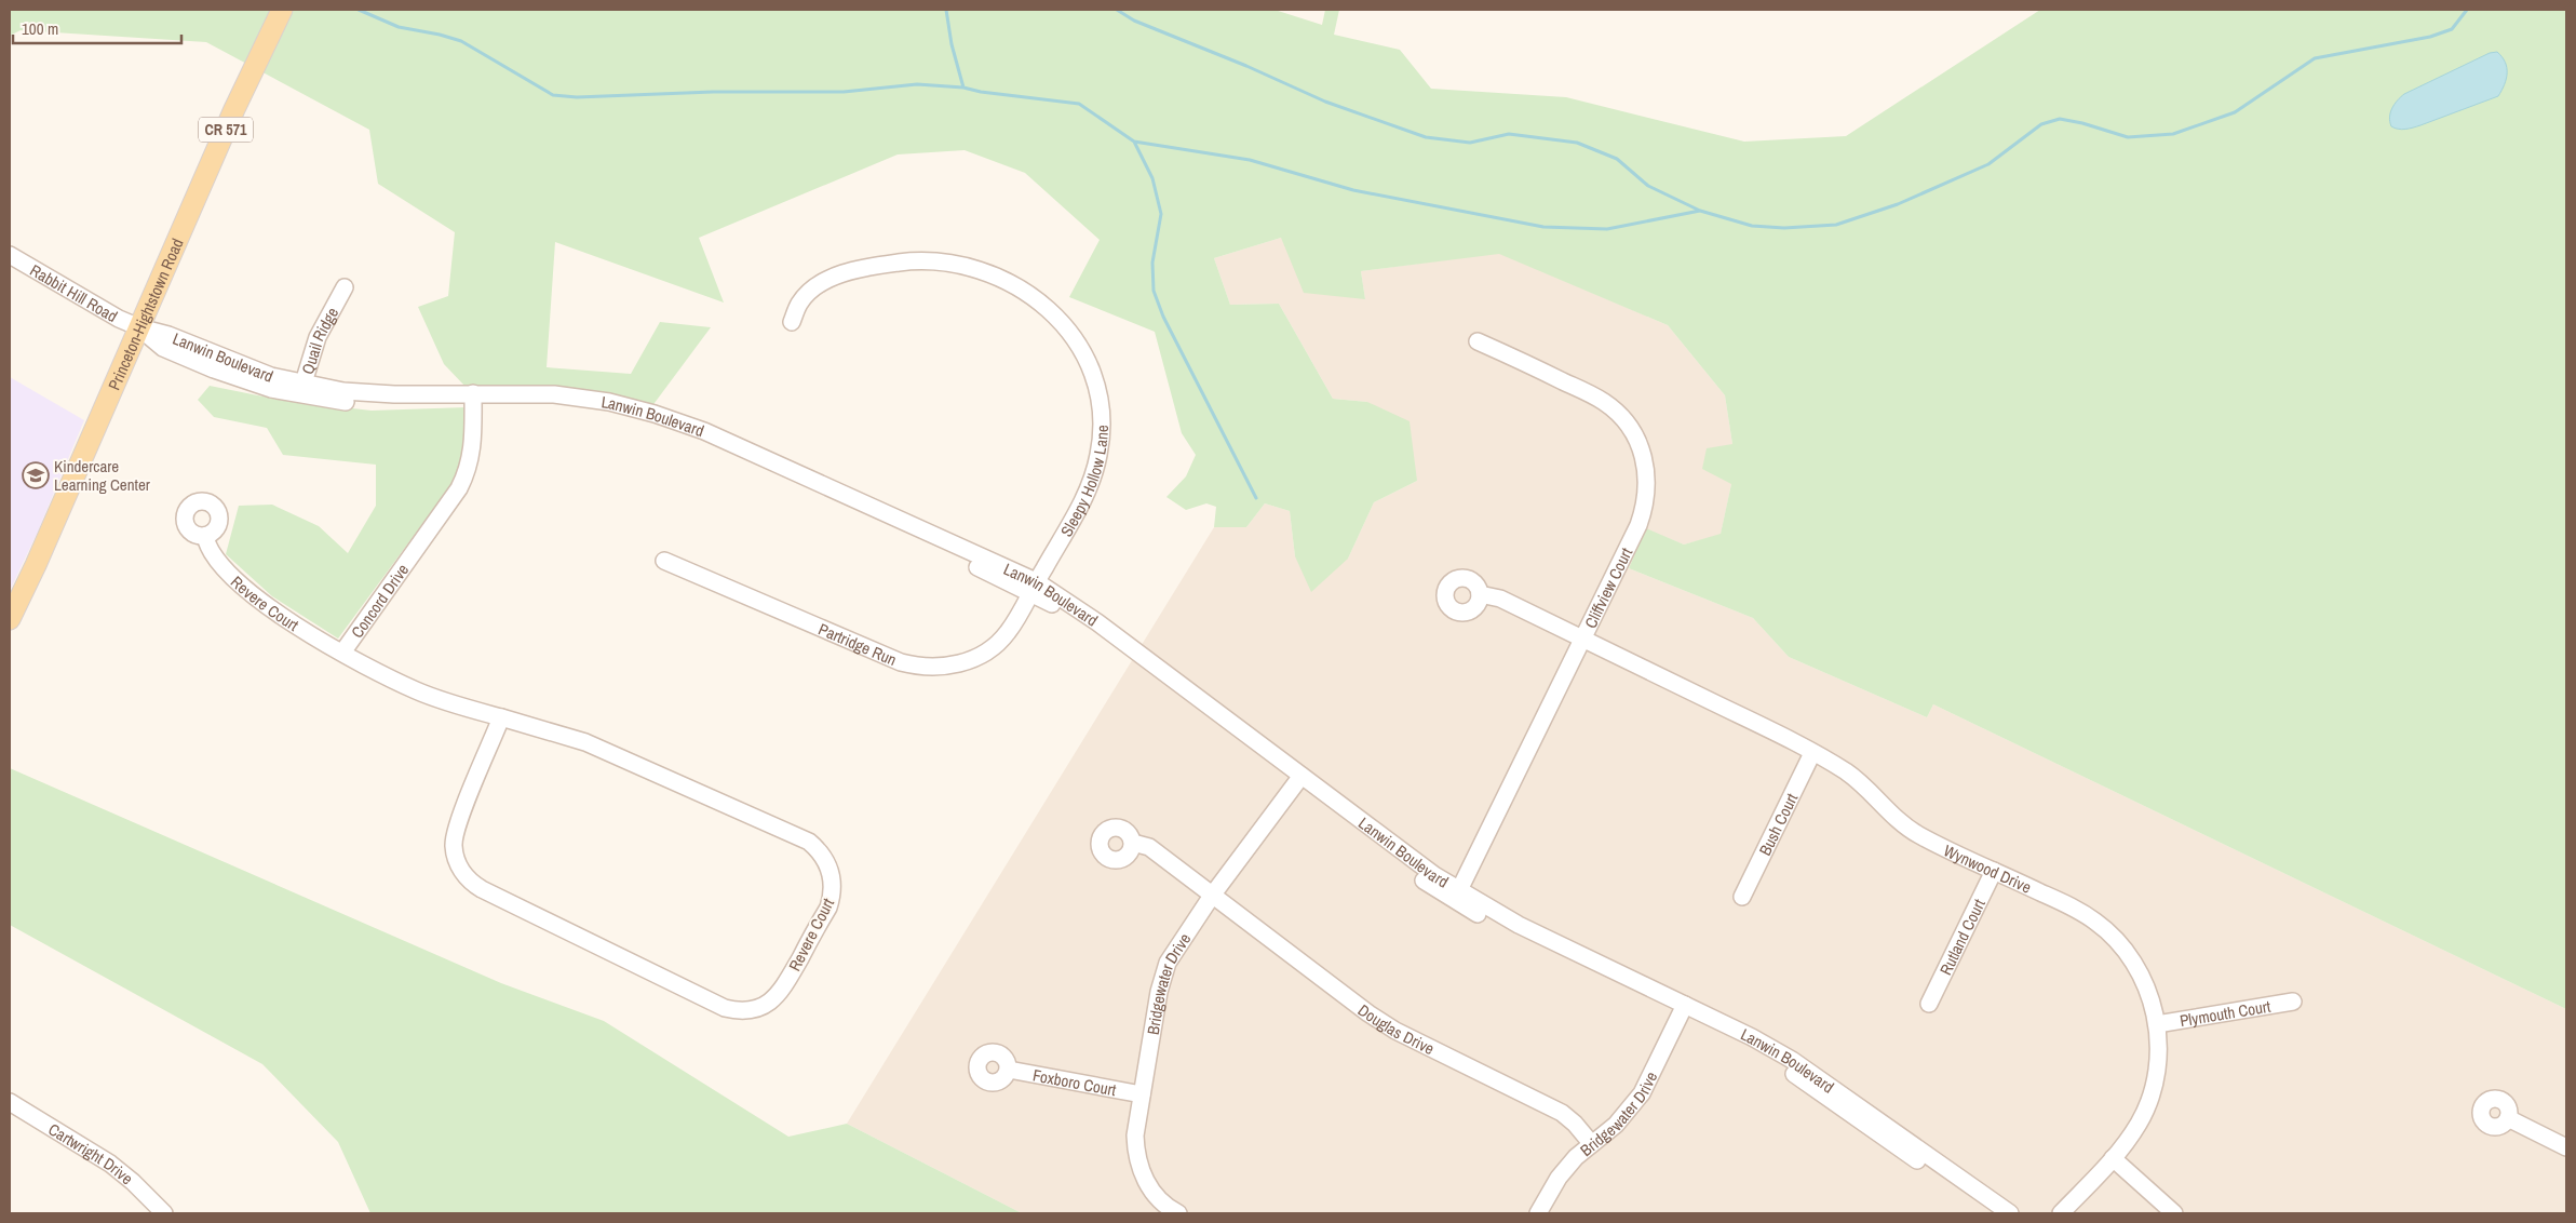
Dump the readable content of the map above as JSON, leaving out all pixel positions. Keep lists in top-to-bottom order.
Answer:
{
  "streets": {
    "main road": ["CR 571", "Princeton-Hightstown Road"],
    "street": [
      "Rabbit Hill Road",
      "Quail Ridge",
      "Lanwin Boulevard",
      "Sleepy Hollow Lane",
      "Cliffview Court",
      "Revere Court",
      "Concord Drive",
      "Partridge Run",
      "Bush Court",
      "Wynwood Drive",
      "Rutland Court",
      "Bridgewater Drive",
      "Plymouth Court",
      "Douglas Drive",
      "Foxboro Court",
      "Cartwright Drive"
    ]
  },
  "crossings": [
    ["Rabbit Hill Road", "Princeton-Hightstown Road"],
    ["Rabbit Hill Road", "Lanwin Boulevard"],
    ["Princeton-Hightstown Road", "Lanwin Boulevard"],
    ["Quail Ridge", "Lanwin Boulevard"],
    ["Lanwin Boulevard", "Sleepy Hollow Lane"],
    ["Lanwin Boulevard", "Cliffview Court"],
    ["Lanwin Boulevard", "Concord Drive"],
    ["Lanwin Boulevard", "Partridge Run"],
    ["Lanwin Boulevard", "Bridgewater Drive"],
    ["Sleepy Hollow Lane", "Partridge Run"],
    ["Cliffview Court", "Wynwood Drive"],
    ["Revere Court", "Concord Drive"],
    ["Bush Court", "Wynwood Drive"],
    ["Wynwood Drive", "Rutland Court"],
    ["Wynwood Drive", "Plymouth Court"],
    ["Bridgewater Drive", "Douglas Drive"],
    ["Bridgewater Drive", "Foxboro Court"]
  ],
  "places": {
    "school or university": ["Kindercare Learning Center"]
  },
  "scale_bar": "100 m"
}
